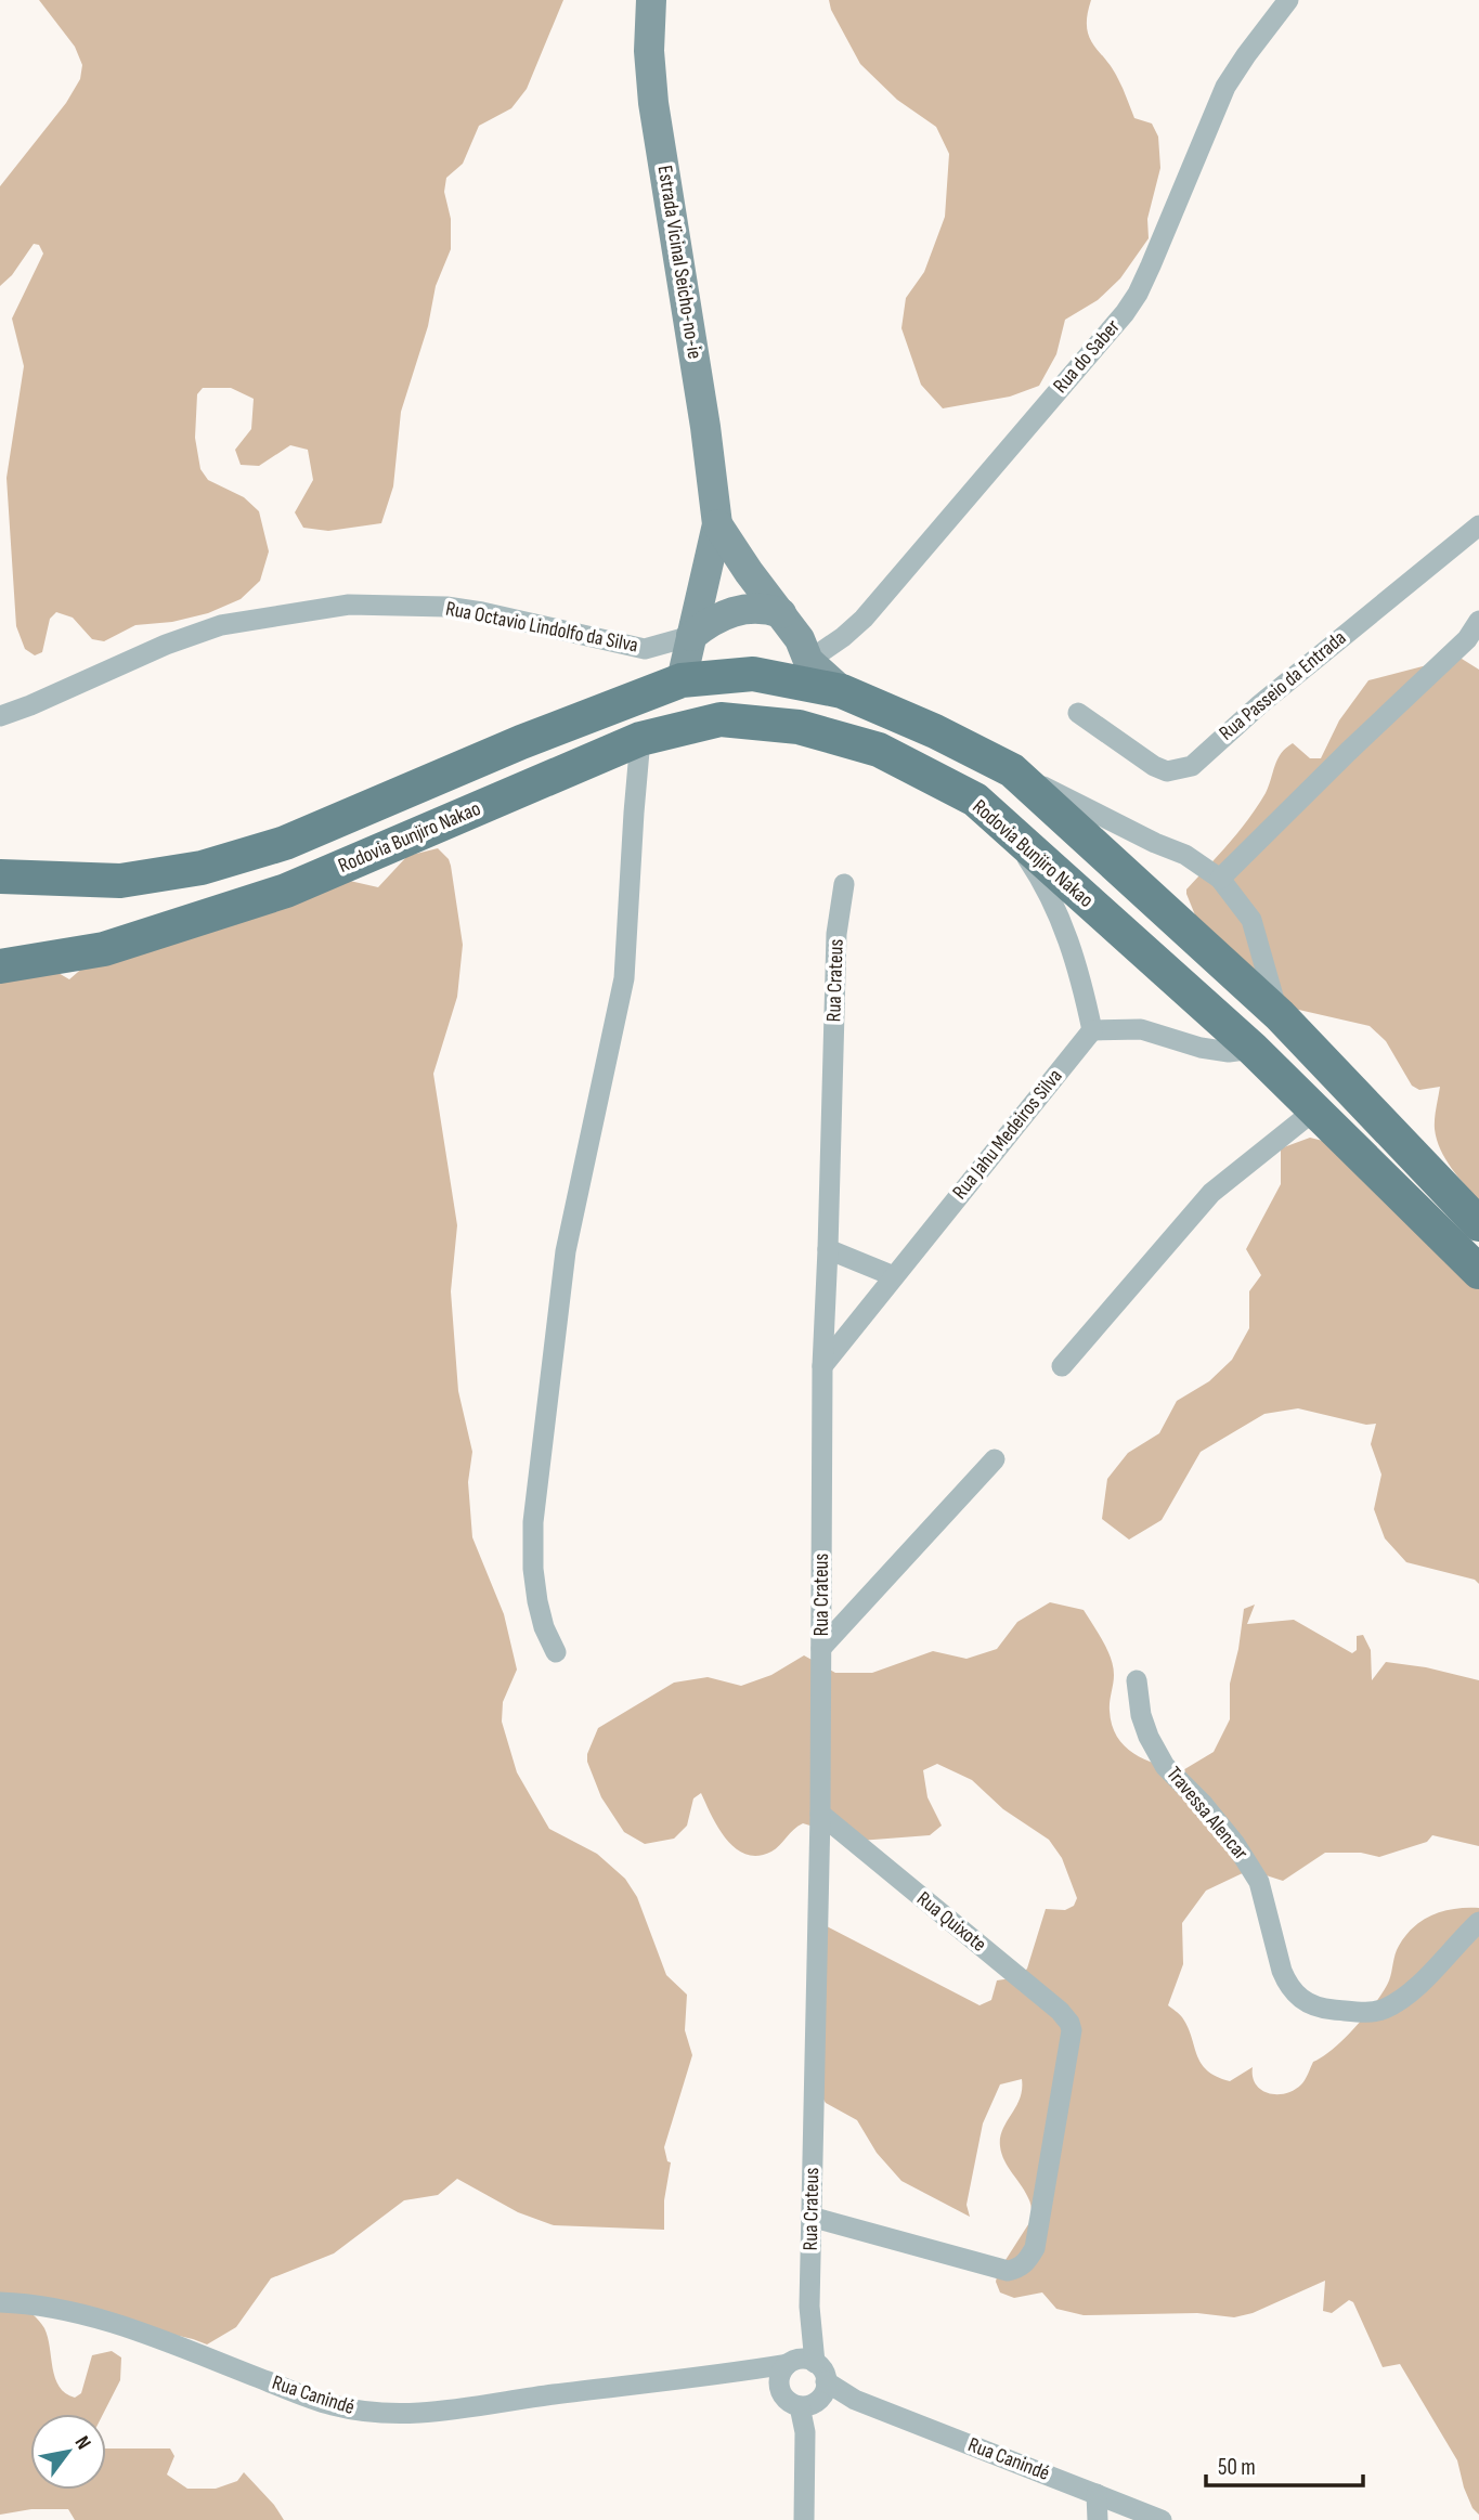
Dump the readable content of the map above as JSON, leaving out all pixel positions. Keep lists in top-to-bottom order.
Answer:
{
  "streets": {
    "main road": ["Rodovia Bunjiro Nakao"],
    "street": [
      "Estrada Vicinal Seicho-no-ie",
      "Rua do Saber",
      "Rua Octavio Lindolfo da Silva",
      "Rua Passeio da Entrada",
      "Rua Crateus",
      "Rua Jahu Medeiros Silva",
      "Travessa Alencar",
      "Rua Quixote",
      "Rua Canindé"
    ]
  },
  "crossings": [
    ["Rua Crateus", "Rua Jahu Medeiros Silva"],
    ["Rua Crateus", "Rua Quixote"],
    ["Rua Crateus", "Rua Canindé"]
  ],
  "scale_bar": "50 m",
  "north": "top right"
}
